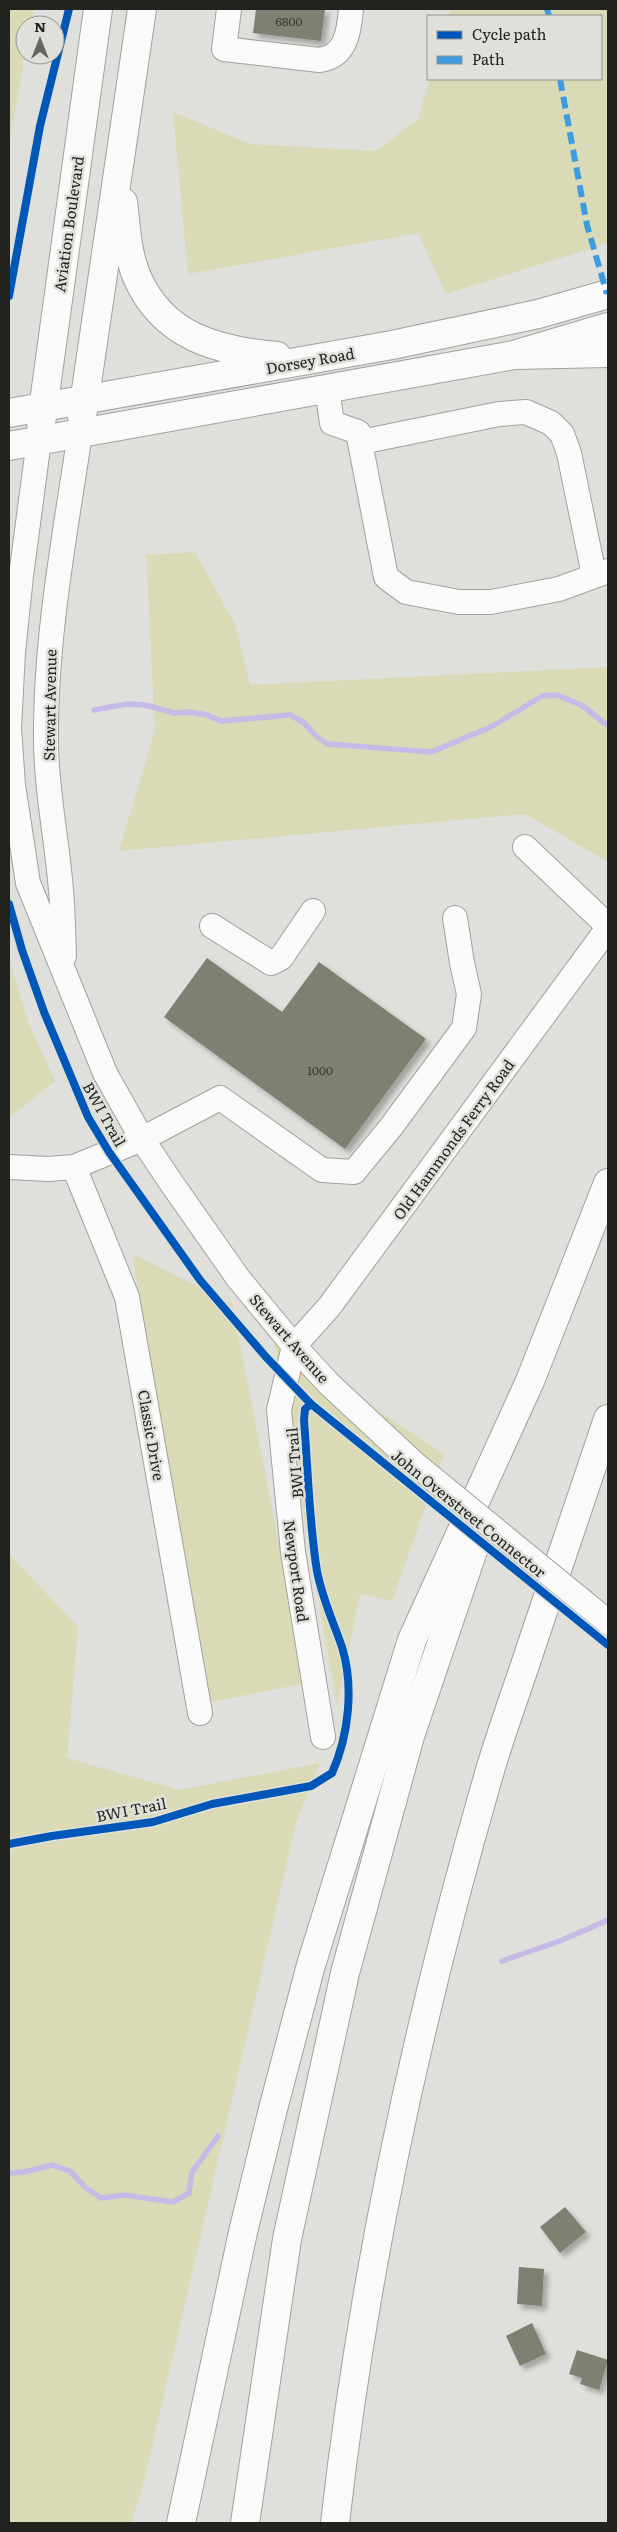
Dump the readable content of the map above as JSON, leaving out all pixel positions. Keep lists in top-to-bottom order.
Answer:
{
  "streets": {
    "main road": ["Aviation Boulevard", "Dorsey Road"],
    "street": [
      "Stewart Avenue",
      "Old Hammonds Ferry Road",
      "Classic Drive",
      "Newport Road"
    ],
    "cycle path": ["BWI Trail"]
  },
  "crossings": [
    ["Aviation Boulevard", "Dorsey Road"],
    ["Aviation Boulevard", "Stewart Avenue"],
    ["Stewart Avenue", "Old Hammonds Ferry Road"],
    ["Stewart Avenue", "Newport Road"],
    ["Old Hammonds Ferry Road", "Newport Road"]
  ],
  "house_numbers": ["6800", "1000"],
  "legend": ["Cycle path", "Path"],
  "north": "top"
}
